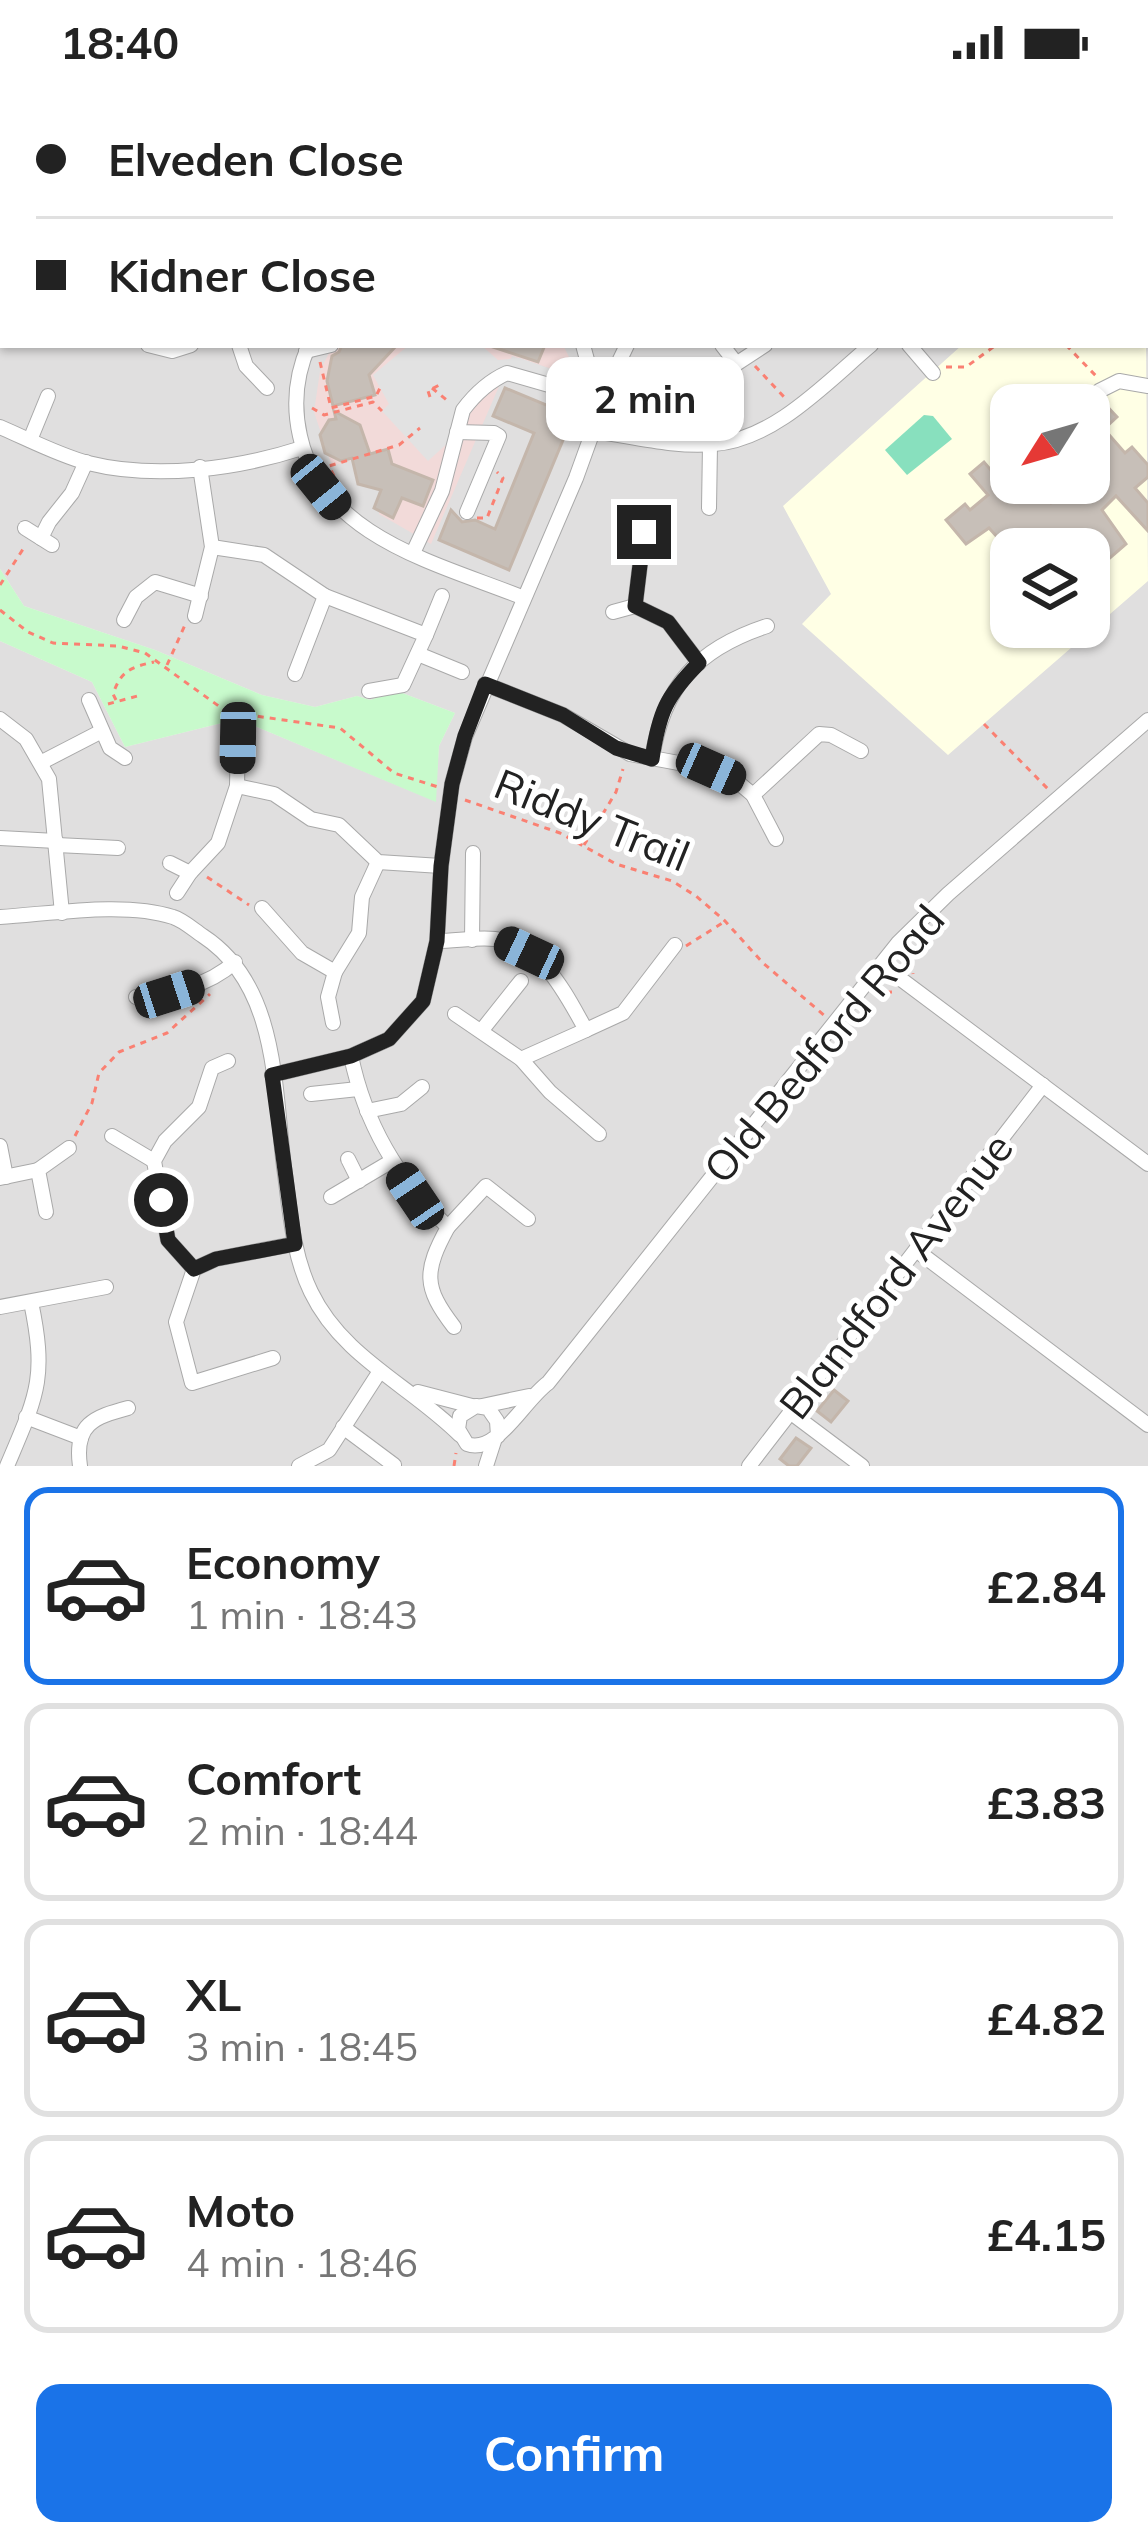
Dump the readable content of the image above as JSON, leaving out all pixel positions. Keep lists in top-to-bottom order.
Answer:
{
  "streets": {
    "street": ["Old Bedford Road", "Blandford Avenue"],
    "path": ["Riddy Trail"]
  },
  "north": "bottom left",
  "page": {
    "status": "18:40",
    "banner": ["Elveden Close", "Kidner Close"],
    "bubble": "2 min",
    "list": [
      {
        "name": "Economy",
        "note": "1 min · 18:43",
        "value": "£2.84"
      },
      {
        "name": "Comfort",
        "note": "2 min · 18:44",
        "value": "£3.83"
      },
      {
        "name": "XL",
        "note": "3 min · 18:45",
        "value": "£4.82"
      },
      {
        "name": "Moto",
        "note": "4 min · 18:46",
        "value": "£4.15"
      }
    ],
    "buttons": "Confirm"
  }
}
